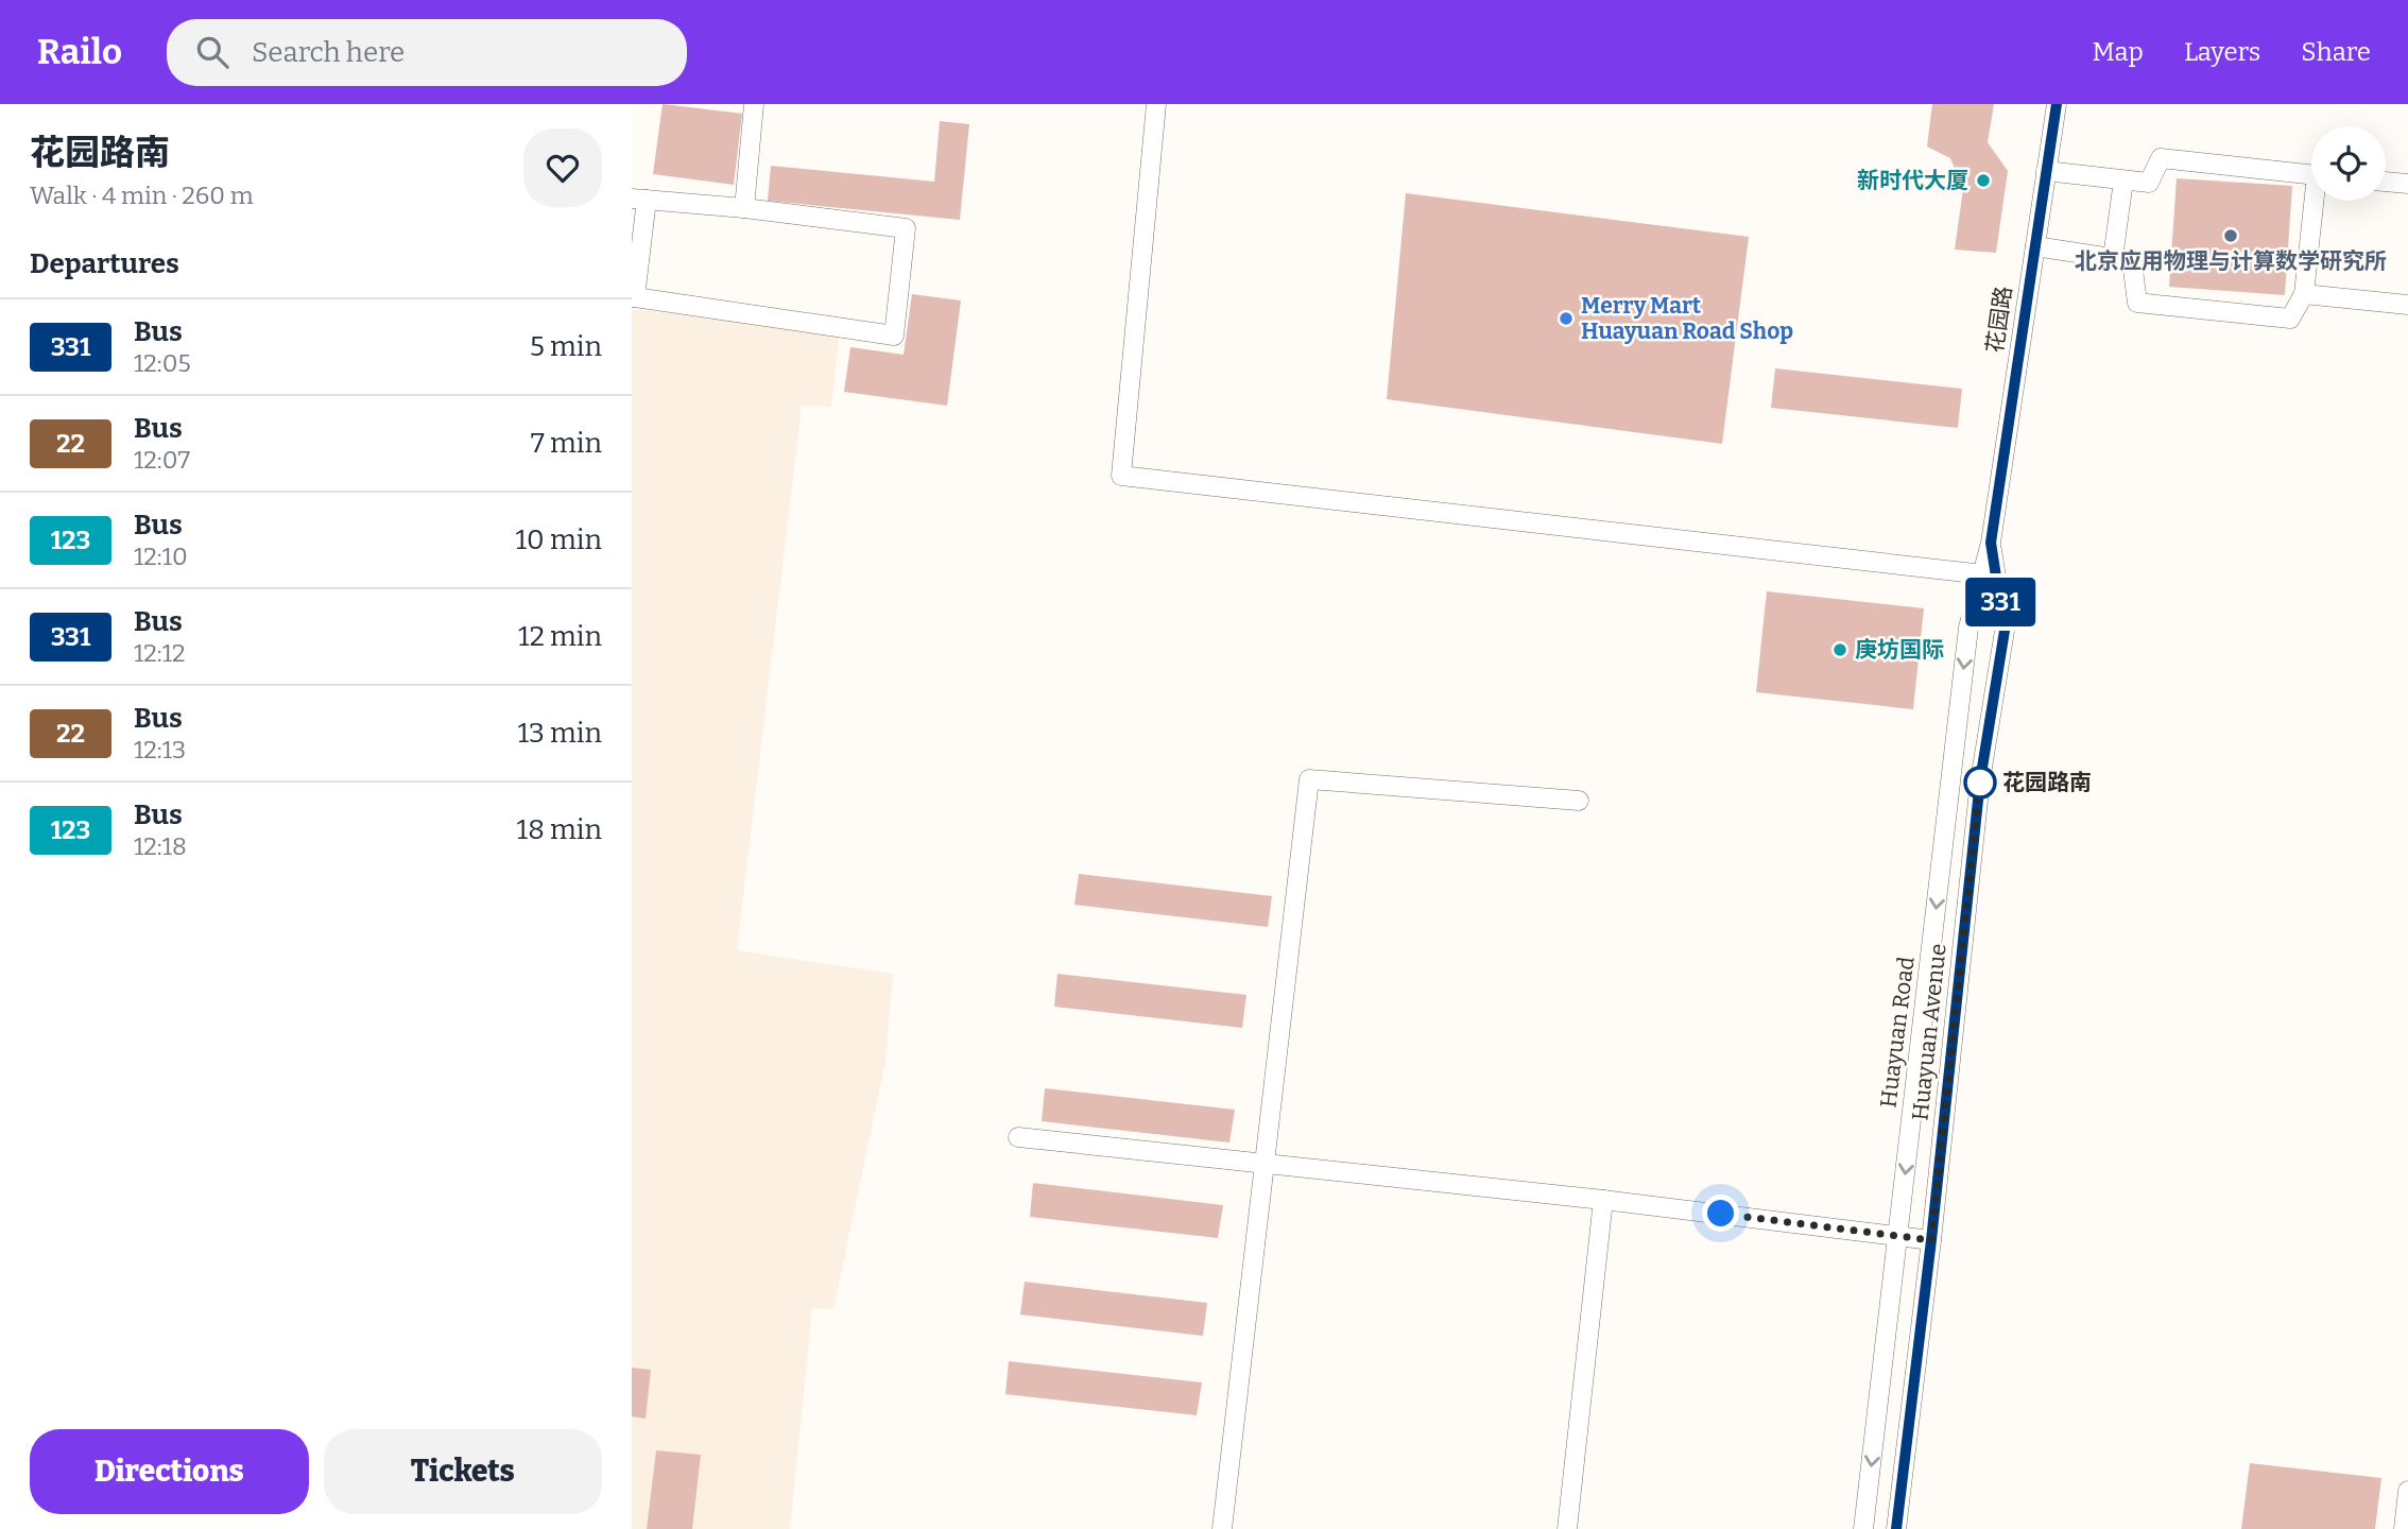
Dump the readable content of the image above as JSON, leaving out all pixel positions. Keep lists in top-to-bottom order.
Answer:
{
  "streets": {
    "street": ["花园路", "Huayuan Road", "Huayuan Avenue"]
  },
  "crossings": [
    ["花园路", "Huayuan Road"],
    ["花园路", "Huayuan Avenue"],
    ["Huayuan Road", "Huayuan Avenue"]
  ],
  "one_way": ["Huayuan Road"],
  "places": [
    "新时代大厦",
    "北京应用物理与计算数学研究所",
    "Merry Mart Huayuan Road Shop",
    "庚坊国际",
    "花园路南"
  ],
  "lines": ["bus line 331"],
  "page": {
    "header": "Railo",
    "search": "Search here",
    "nav": ["Map", "Layers", "Share"],
    "heading": [
      ["花园路南", "Walk · 4 min · 260 m"],
      "Departures"
    ],
    "on_map": "331",
    "list": [
      {
        "mark": "331",
        "name": "Bus",
        "note": "12:05",
        "value": "5 min"
      },
      {
        "mark": "22",
        "name": "Bus",
        "note": "12:07",
        "value": "7 min"
      },
      {
        "mark": "123",
        "name": "Bus",
        "note": "12:10",
        "value": "10 min"
      },
      {
        "mark": "331",
        "name": "Bus",
        "note": "12:12",
        "value": "12 min"
      },
      {
        "mark": "22",
        "name": "Bus",
        "note": "12:13",
        "value": "13 min"
      },
      {
        "mark": "123",
        "name": "Bus",
        "note": "12:18",
        "value": "18 min"
      }
    ],
    "buttons": ["Directions", "Tickets"]
  }
}
